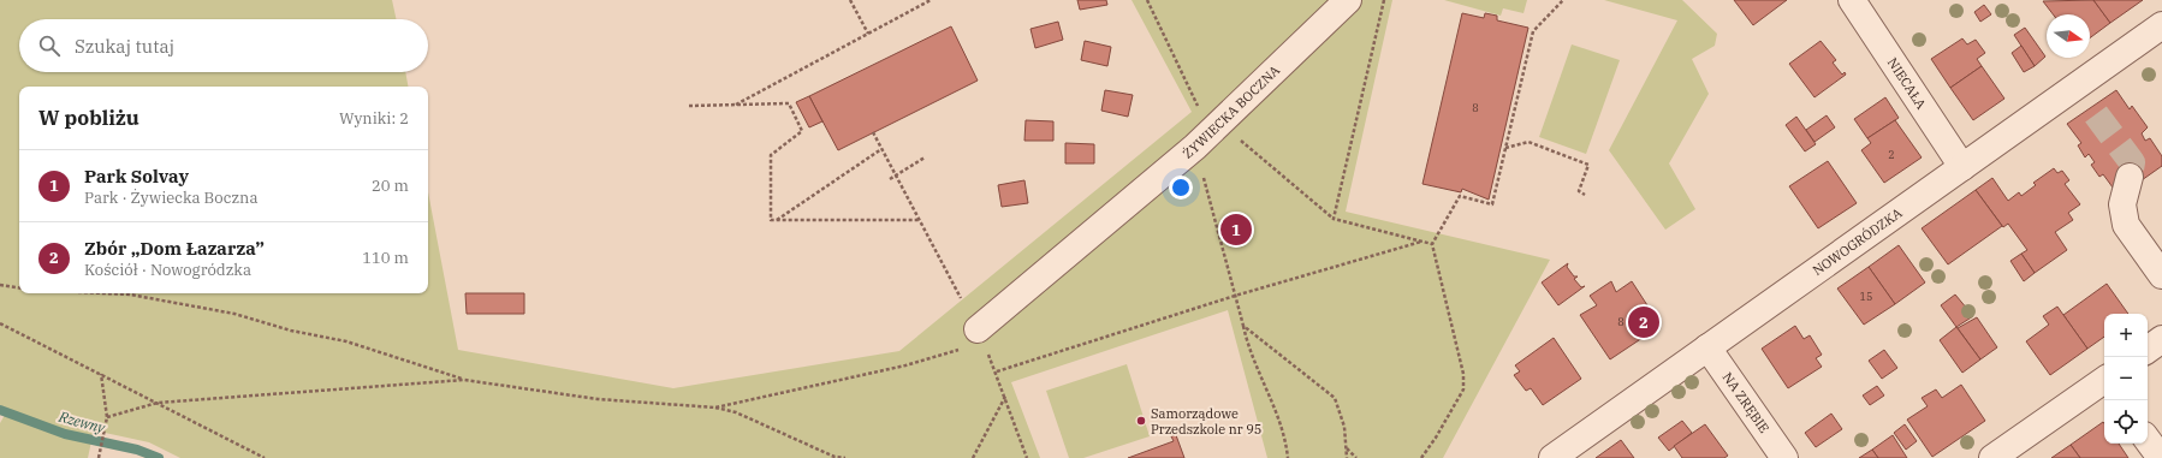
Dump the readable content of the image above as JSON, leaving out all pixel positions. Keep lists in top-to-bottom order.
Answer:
{
  "streets": {
    "street": [
      "NIECAŁA",
      "ŻYWIECKA BOCZNA",
      "NOWOGRÓDZKA",
      "NA ZRĘBIE"
    ]
  },
  "crossings": [
    ["NIECAŁA", "NOWOGRÓDZKA"],
    ["NOWOGRÓDZKA", "NA ZRĘBIE"]
  ],
  "water": ["Rzewny"],
  "places": ["Samorządowe Przedszkole nr 95"],
  "house_numbers": [
    "8",
    "2",
    "15",
    "8"
  ],
  "north": "right",
  "page": {
    "search": "Szukaj tutaj",
    "heading": ["W pobliżu", "Wyniki: 2"],
    "list": [
      {
        "mark": "1",
        "name": "Park Solvay",
        "note": "Park · Żywiecka Boczna",
        "value": "20 m"
      },
      {
        "mark": "2",
        "name": "Zbór „Dom Łazarza”",
        "note": "Kościół · Nowogródzka",
        "value": "110 m"
      }
    ],
    "pins": ["1", "2"],
    "map_buttons": ["+", "−"]
  }
}
